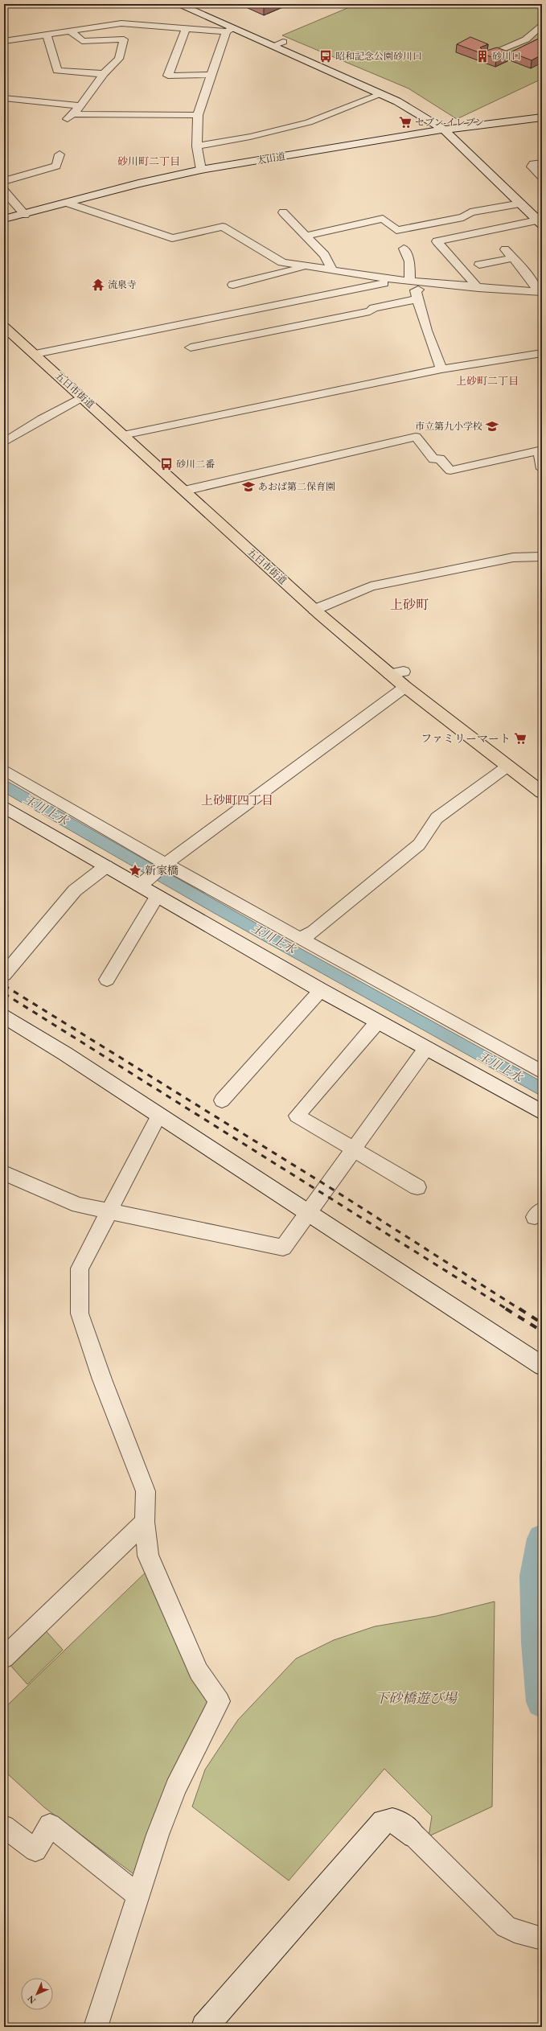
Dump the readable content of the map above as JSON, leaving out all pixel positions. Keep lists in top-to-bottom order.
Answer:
{
  "streets": {
    "main road": ["五日市街道"],
    "street": ["大山道"]
  },
  "districts": [
    "砂川町二丁目",
    "上砂町二丁目",
    "上砂町",
    "上砂町四丁目"
  ],
  "water": ["玉川上水"],
  "parks": ["下砂橋遊び場"],
  "places": {
    "bus stop": ["昭和記念公園砂川口", "砂川二番"],
    "building": ["砂川口"],
    "supermarket": ["セブン-イレブン", "ファミリーマート"],
    "temple": ["流泉寺"],
    "school or university": ["市立第九小学校", "あおば第二保育園"],
    "place": ["新家橋"]
  },
  "north": "bottom left"
}
